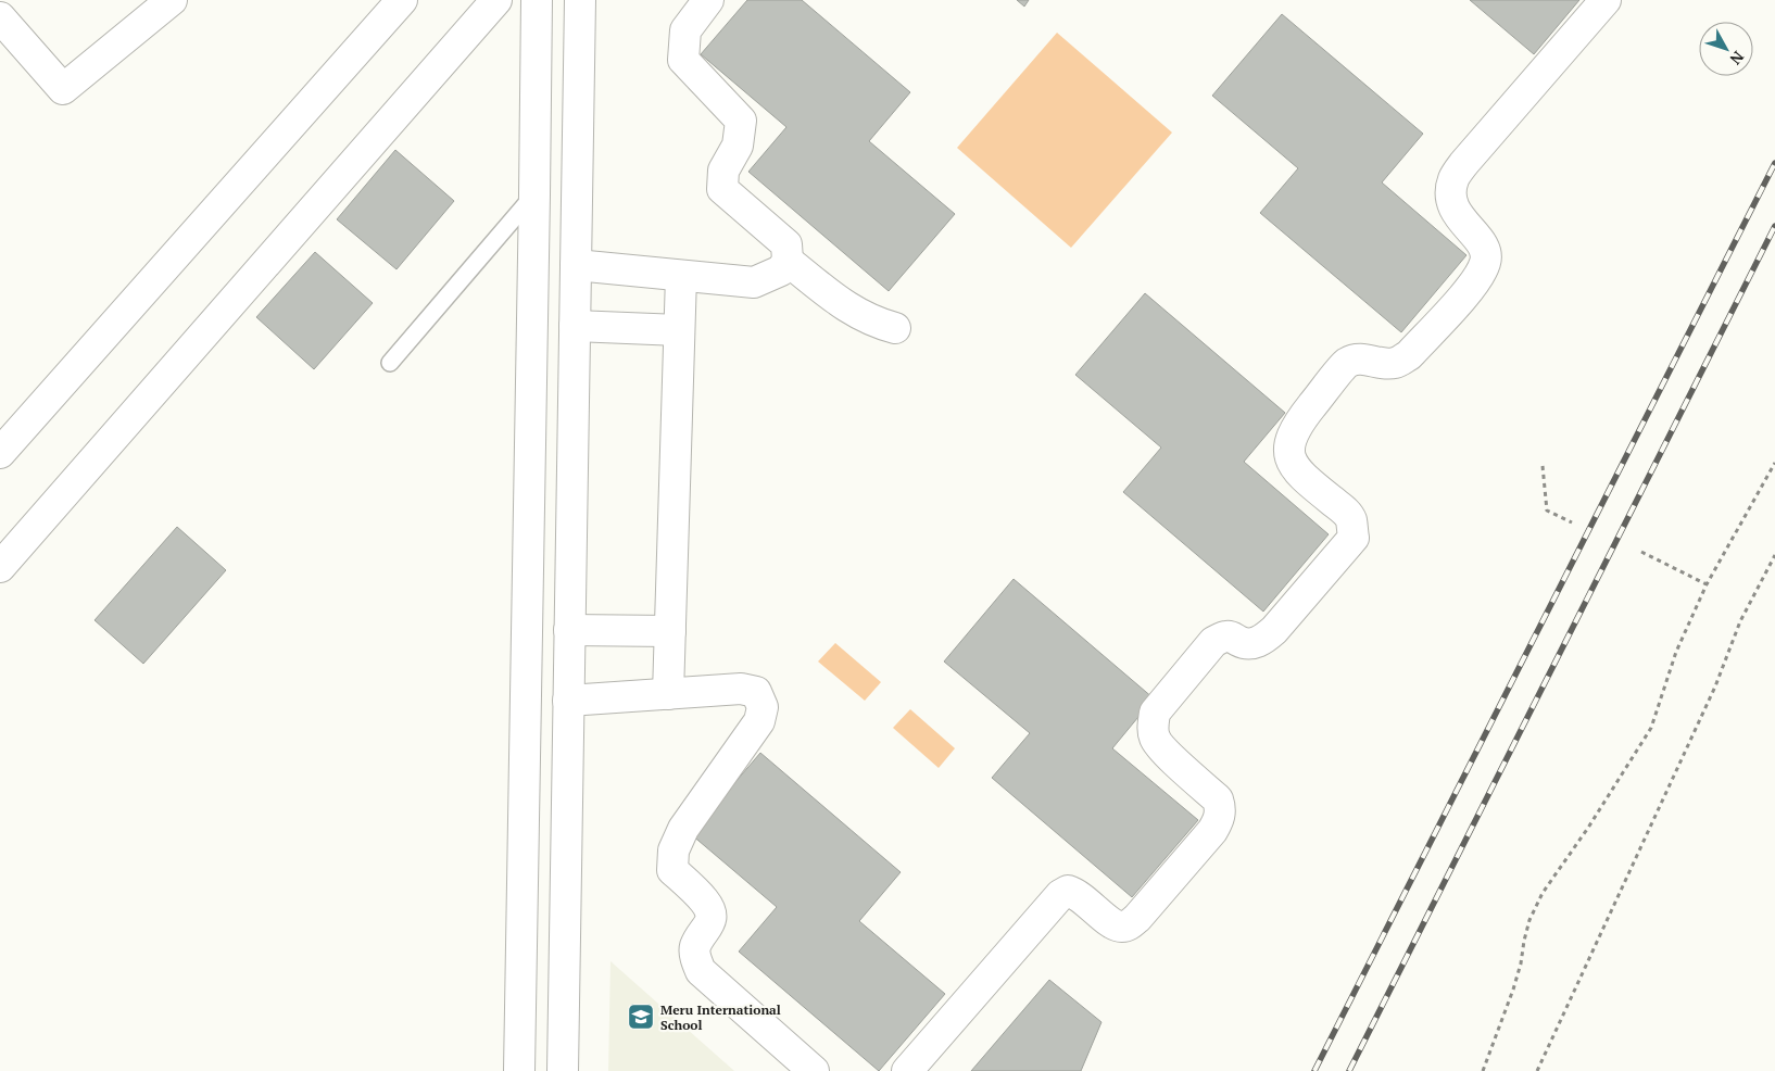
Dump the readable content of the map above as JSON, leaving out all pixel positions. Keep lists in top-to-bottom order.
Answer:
{
  "places": {
    "school or university": ["Meru International School"]
  },
  "north": "bottom right"
}
